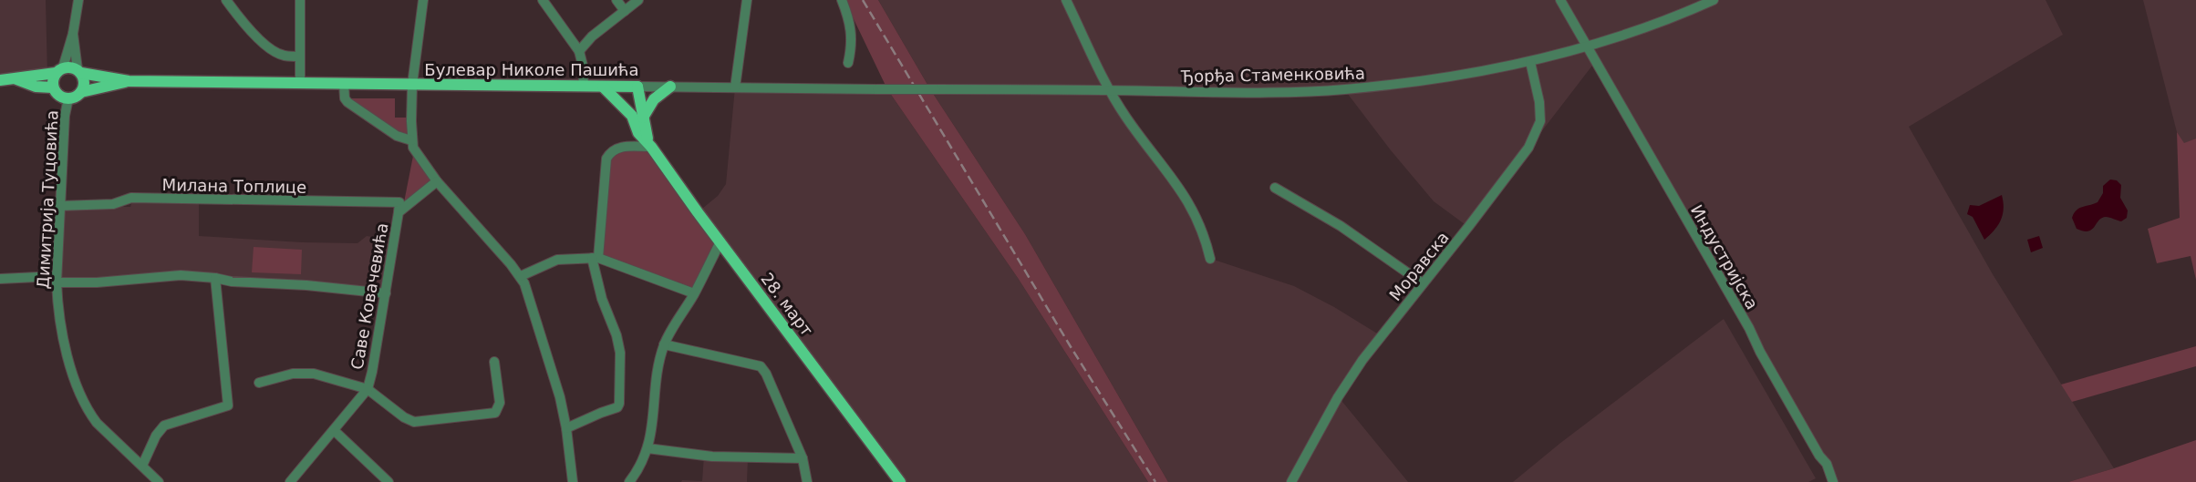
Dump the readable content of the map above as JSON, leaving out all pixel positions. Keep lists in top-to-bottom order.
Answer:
{
  "streets": {
    "main road": ["Булевар Николе Пашића", "28. март"],
    "street": [
      "Ђорђа Стаменковића",
      "Милана Топлице",
      "Димитрија Туцовића",
      "Индустријска",
      "Моравска",
      "Саве Ковачевића"
    ]
  },
  "crossings": [
    ["Булевар Николе Пашића", "Ђорђа Стаменковића"],
    ["Булевар Николе Пашића", "Димитрија Туцовића"],
    ["Булевар Николе Пашића", "28. март"],
    ["Ђорђа Стаменковића", "Индустријска"],
    ["Ђорђа Стаменковића", "Моравска"],
    ["Милана Топлице", "Димитрија Туцовића"],
    ["Милана Топлице", "Саве Ковачевића"]
  ]
}
